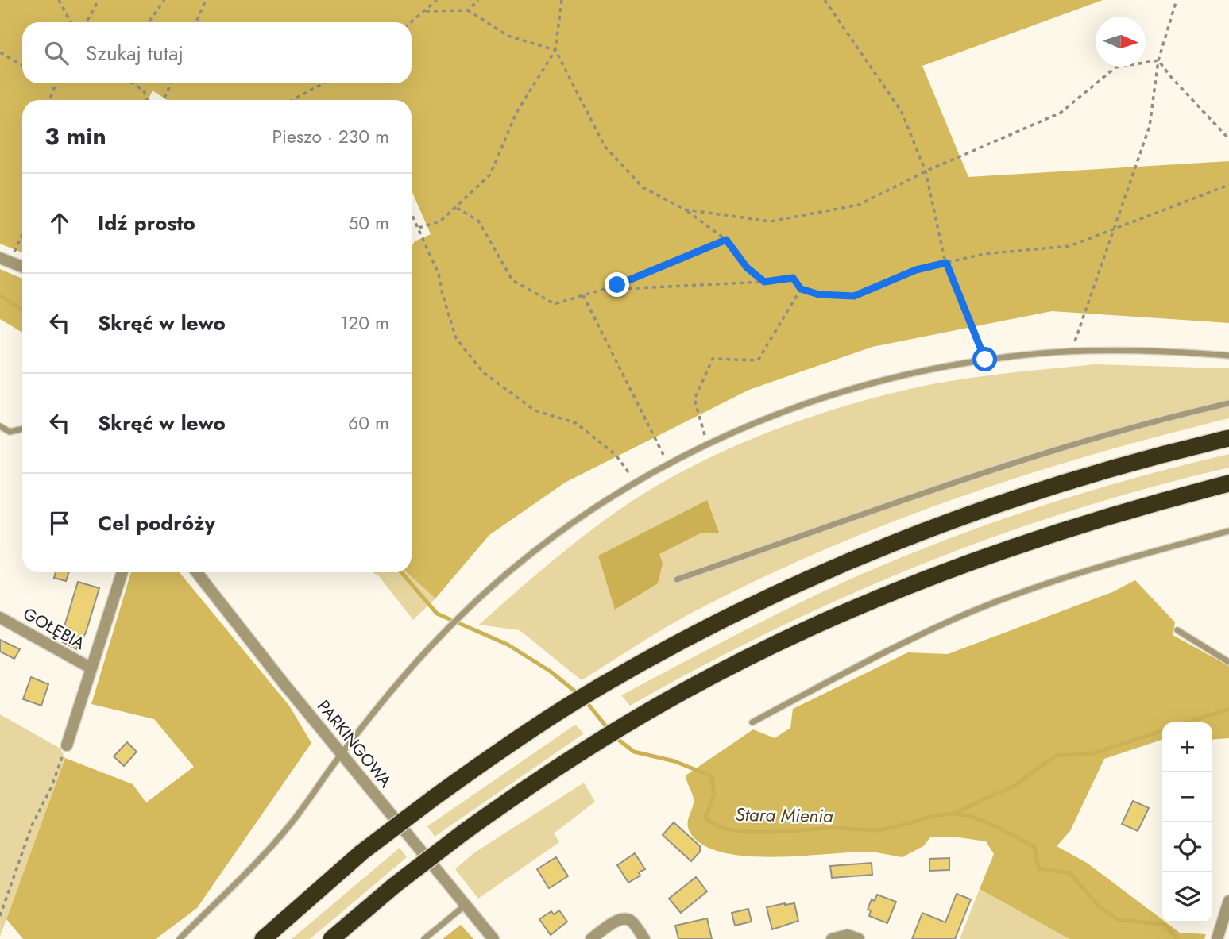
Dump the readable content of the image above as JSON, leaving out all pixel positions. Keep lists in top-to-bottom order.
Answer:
{
  "streets": {
    "street": ["GOŁĘBIA", "PARKINGOWA"]
  },
  "water": ["Stara Mienia"],
  "north": "right",
  "page": {
    "search": "Szukaj tutaj",
    "heading": ["3 min", "Pieszo · 230 m"],
    "list": [
      ["Idź prosto", "50 m"],
      ["Skręć w lewo", "120 m"],
      ["Skręć w lewo", "60 m"],
      "Cel podróży"
    ],
    "map_buttons": ["+", "−"]
  }
}
